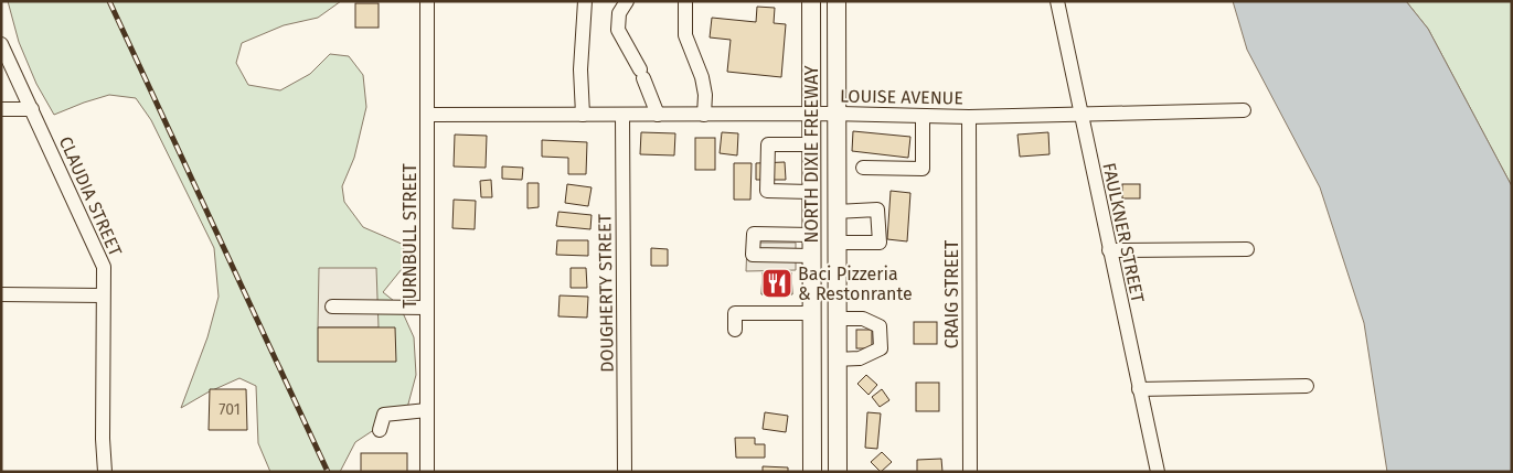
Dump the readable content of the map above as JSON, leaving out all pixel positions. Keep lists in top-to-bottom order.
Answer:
{
  "streets": {
    "main road": ["NORTH DIXIE FREEWAY"],
    "street": [
      "LOUISE AVENUE",
      "CLAUDIA STREET",
      "FAULKNER STREET",
      "TURNBULL STREET",
      "DOUGHERTY STREET",
      "CRAIG STREET"
    ]
  },
  "crossings": [
    ["LOUISE AVENUE", "NORTH DIXIE FREEWAY"],
    ["LOUISE AVENUE", "FAULKNER STREET"],
    ["LOUISE AVENUE", "TURNBULL STREET"],
    ["LOUISE AVENUE", "DOUGHERTY STREET"],
    ["LOUISE AVENUE", "CRAIG STREET"]
  ],
  "places": {
    "restaurant": ["Baci Pizzeria & Restonrante"]
  },
  "house_numbers": ["701"]
}
